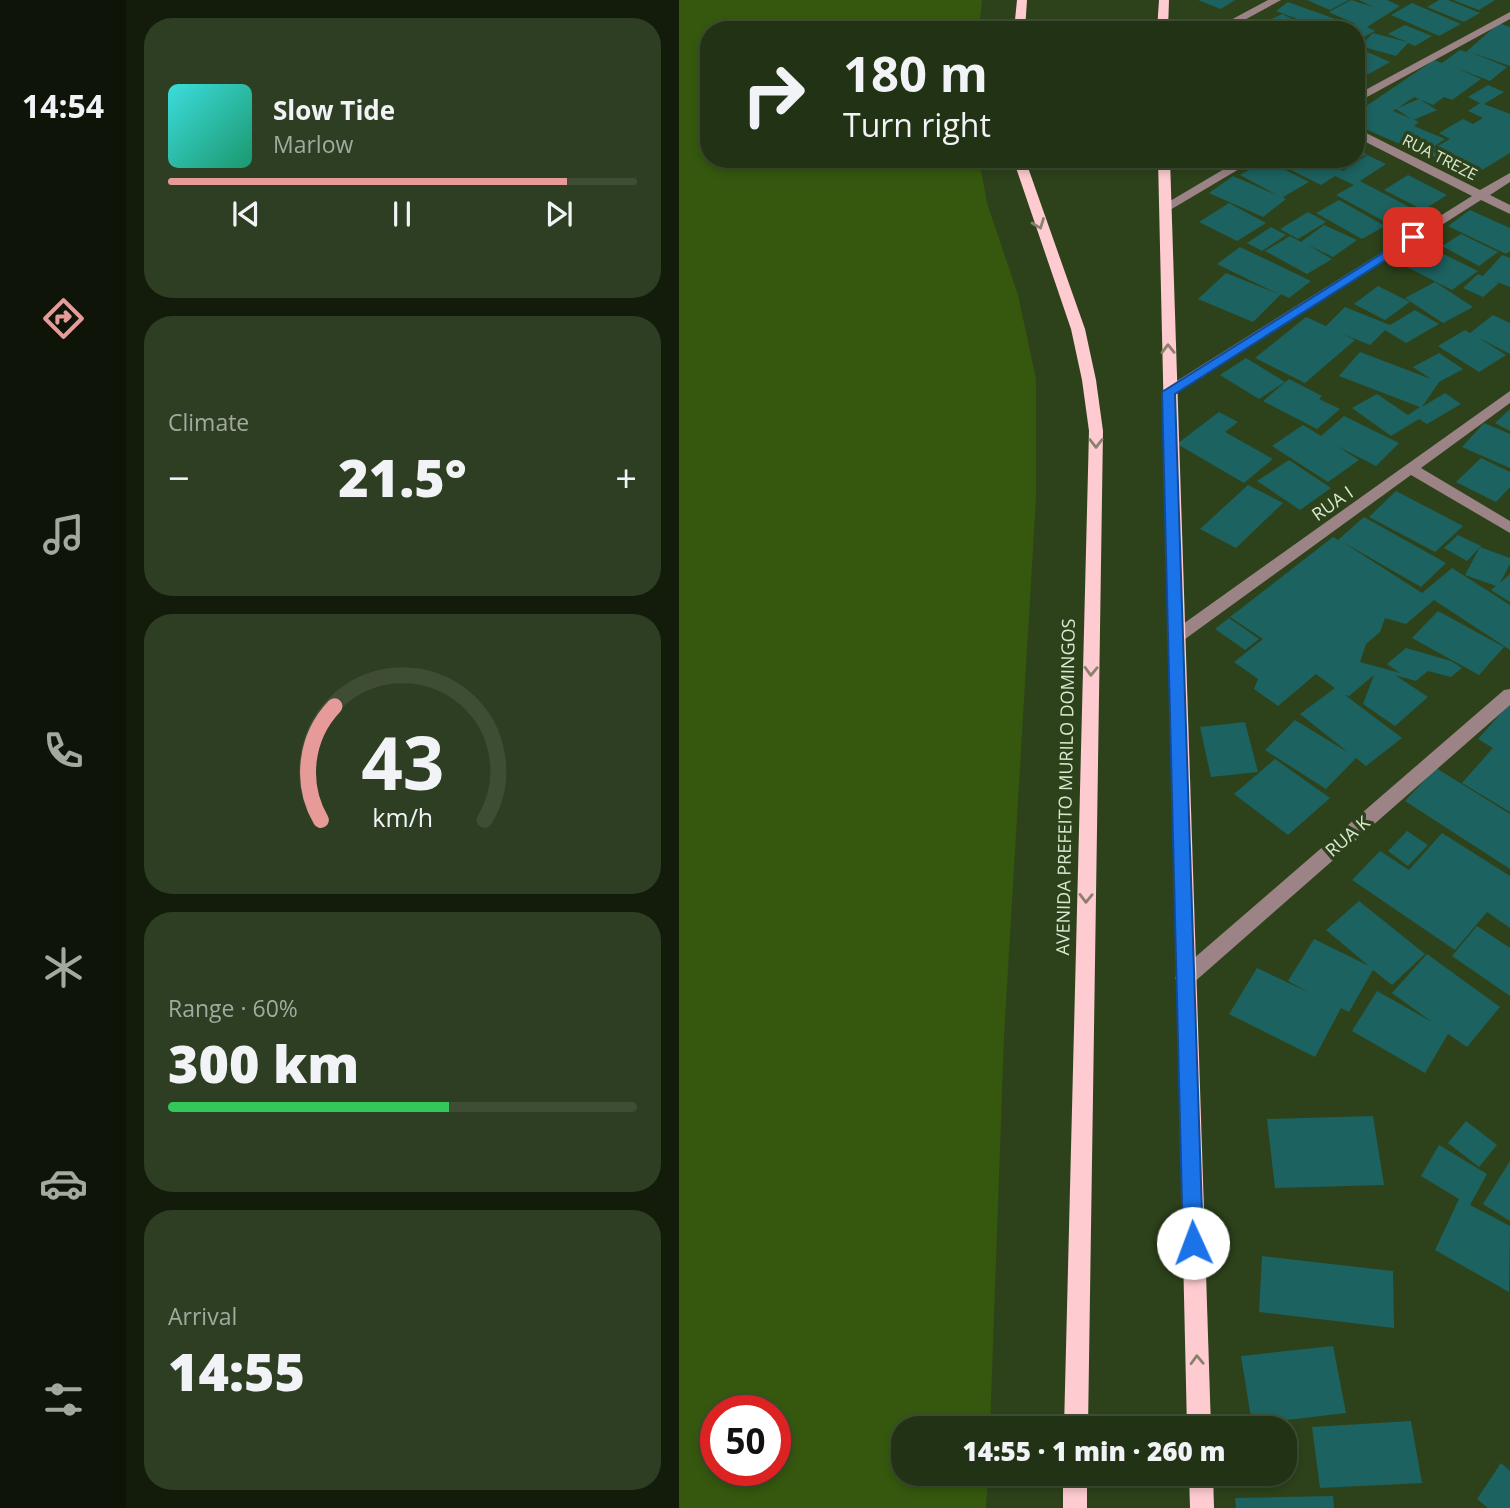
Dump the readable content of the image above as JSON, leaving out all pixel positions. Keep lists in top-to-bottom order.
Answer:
{
  "streets": {
    "main road": ["AVENIDA PREFEITO MURILO DOMINGOS"],
    "street": ["RUA TREZE", "RUA I", "RUA K"]
  },
  "page": {
    "tabs": "14:54",
    "turn": ["180 m", "Turn right"],
    "song": ["Slow Tide", "Marlow"],
    "tile": [
      "Climate",
      ["Range · 60%", "300 km"],
      ["Arrival", "14:55"]
    ],
    "heat": ["−", "21.5°", "+"],
    "limit": "50",
    "trip": "14:55 · 1 min · 260 m",
    "gauge": ["43", "km/h"]
  }
}
